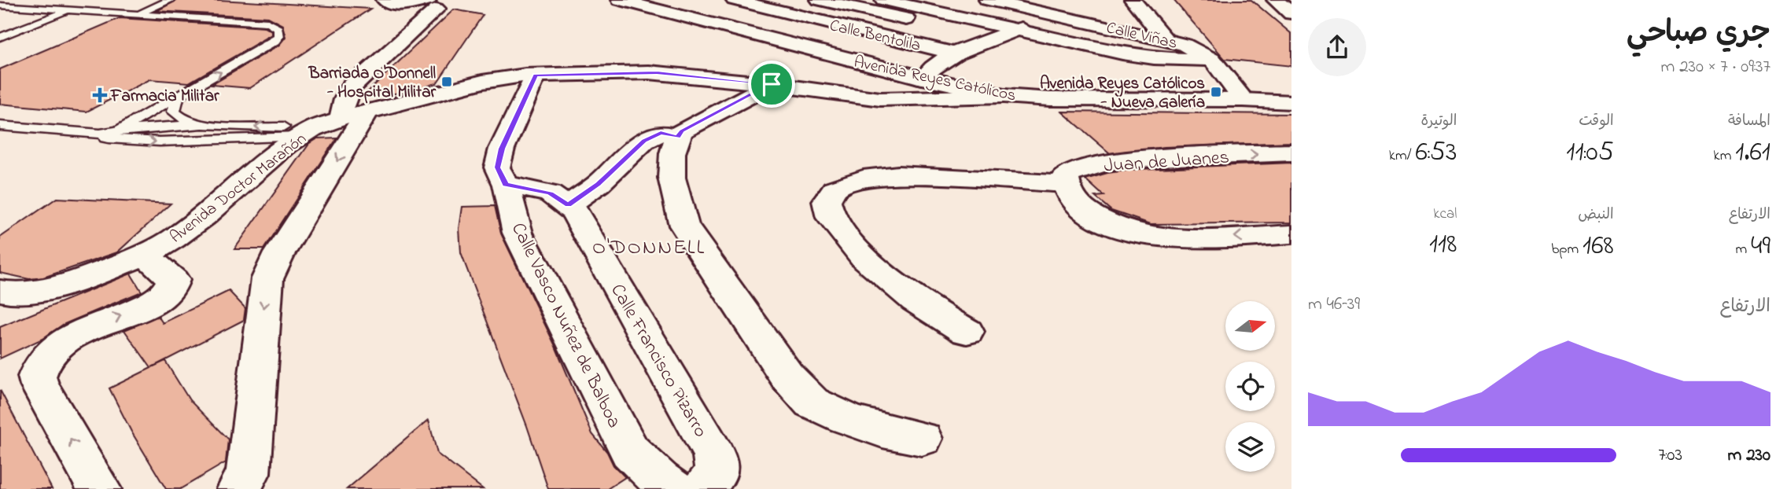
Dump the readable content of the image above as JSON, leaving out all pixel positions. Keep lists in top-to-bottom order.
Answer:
{
  "streets": {
    "street": [
      "Calle Bentolila",
      "Calle Viñas",
      "Avenida Reyes Católicos",
      "Juan de Juanes",
      "Avenida Doctor Marañón",
      "Calle Vasco Nuñez de Balboa",
      "Calle Francisco Pizarro"
    ]
  },
  "crossings": [
    ["Calle Viñas", "Avenida Reyes Católicos"],
    ["Avenida Reyes Católicos", "Avenida Doctor Marañón"],
    ["Avenida Doctor Marañón", "Calle Vasco Nuñez de Balboa"],
    ["Calle Vasco Nuñez de Balboa", "Calle Francisco Pizarro"]
  ],
  "districts": ["O'DONNELL"],
  "places": {
    "transit": ["Barriada O'Donnell - Hospital Militar", "Avenida Reyes Católicos - Nueva Galería"],
    "health": ["Farmacia Militar"]
  },
  "north": "right",
  "page": {
    "heading": ["جري صباحي", "09:37 · 7 × 230 m"],
    "stats": [
      ["المسافة", "1.61 km"],
      ["الوقت", "11:05"],
      ["الوتيرة", "6:53 /km"],
      ["الارتفاع", "49 m"],
      ["النبض", "168 bpm"],
      ["kcal", "118"]
    ],
    "chart": ["الارتفاع", "39–46 m"],
    "list": [
      {
        "name": "230 m",
        "note": "7:03"
      }
    ]
  }
}
